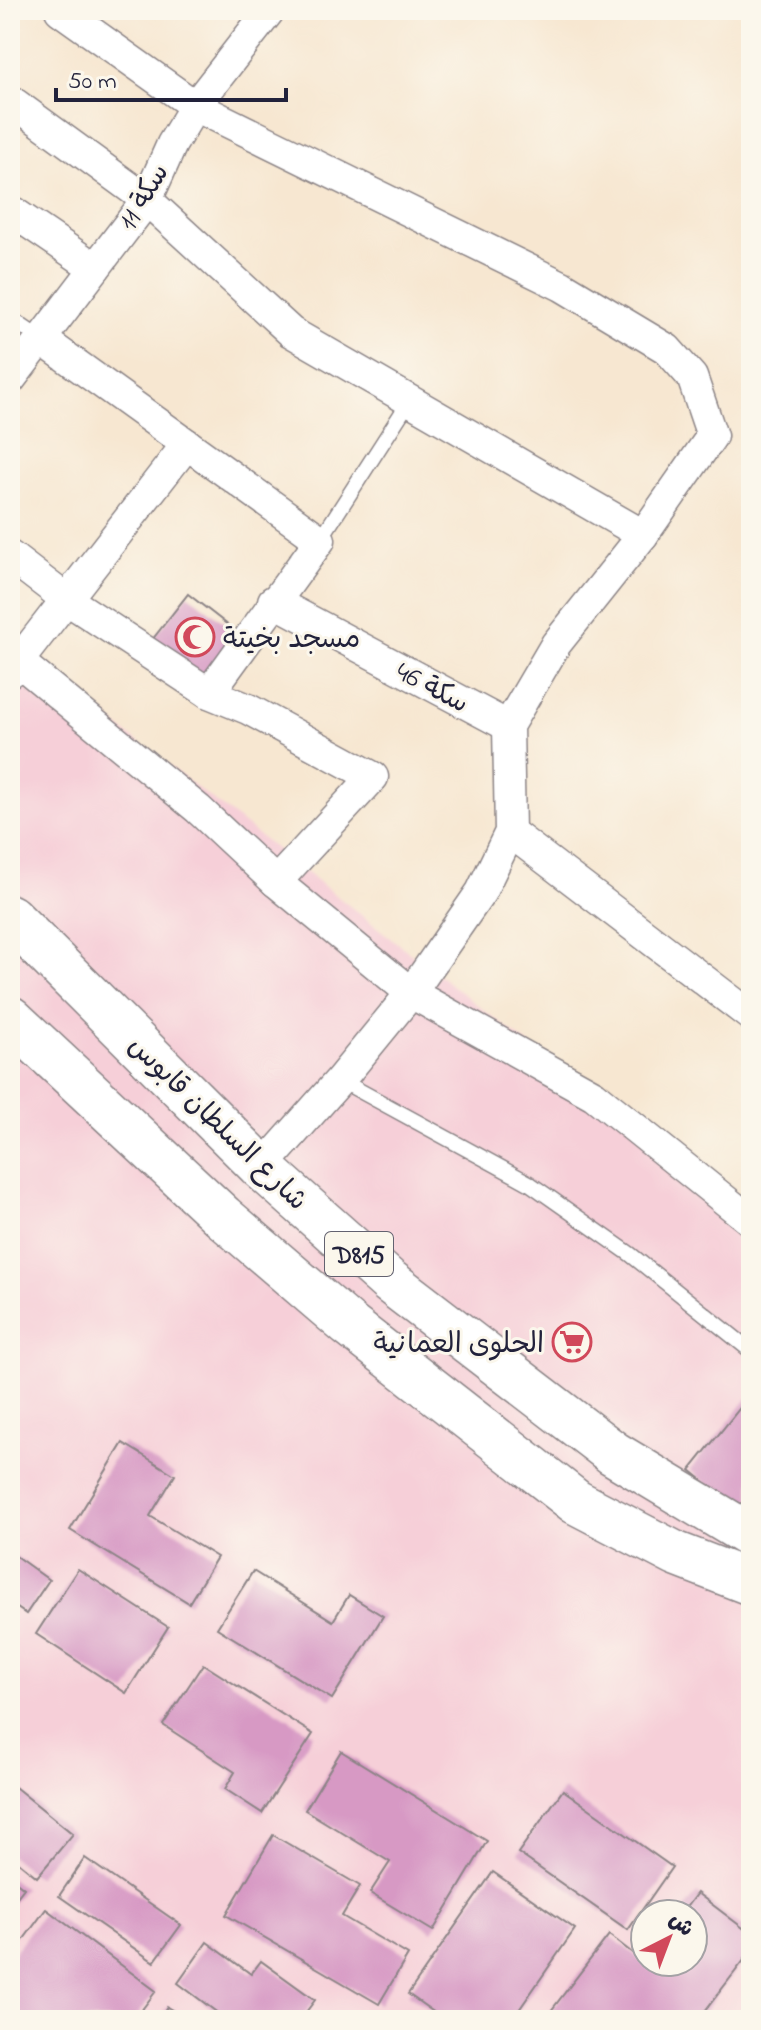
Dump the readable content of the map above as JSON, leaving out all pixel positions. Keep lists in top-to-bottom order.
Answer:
{
  "streets": {
    "main road": ["شارع السلطان قابوس", "D815"],
    "street": ["سكة 11", "سكة 46"]
  },
  "places": {
    "mosque": ["مسجد بخيتة"],
    "supermarket": ["الحلوى العمانية"]
  },
  "scale_bar": "50 m",
  "north": "top right"
}
